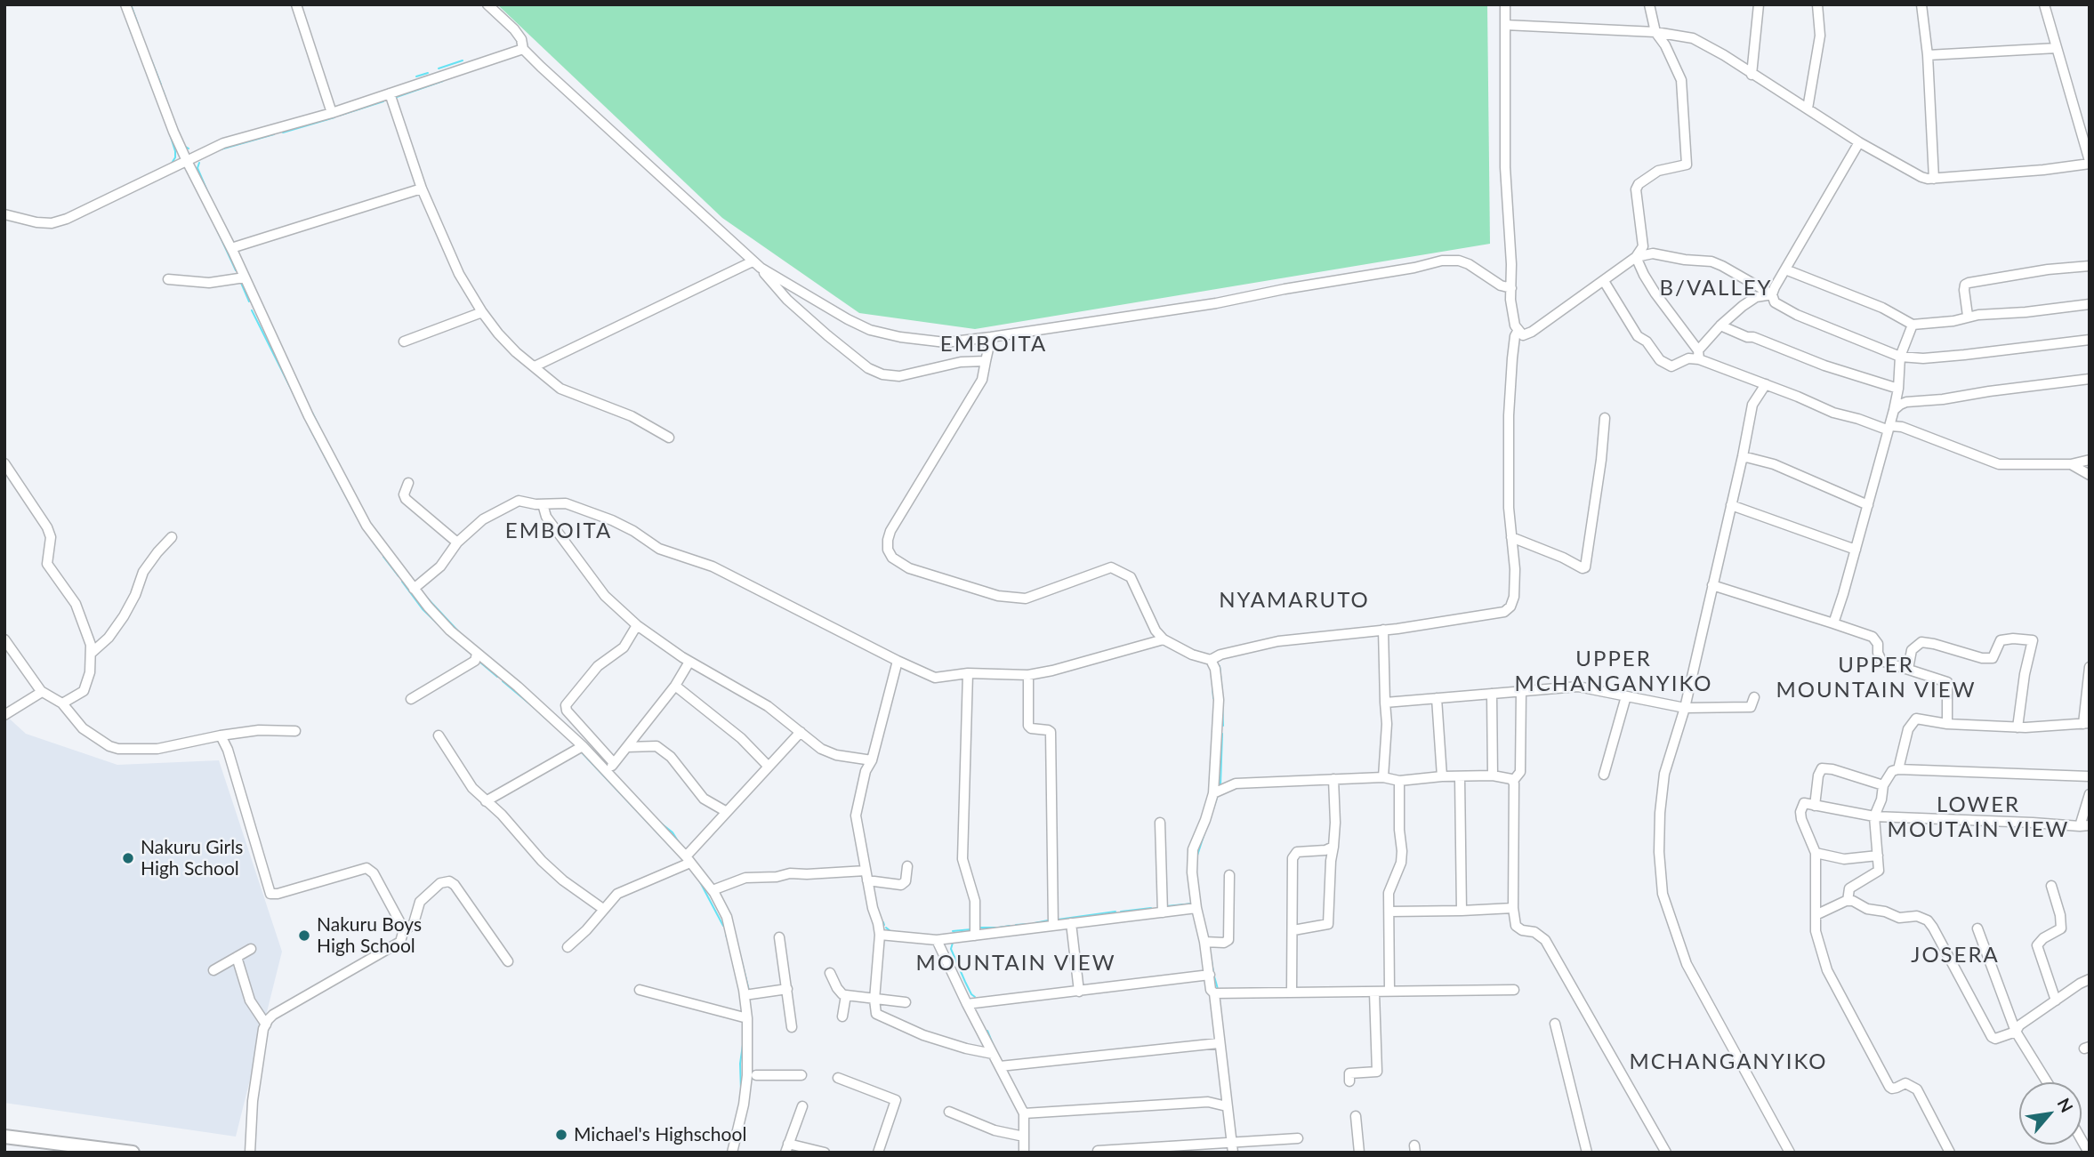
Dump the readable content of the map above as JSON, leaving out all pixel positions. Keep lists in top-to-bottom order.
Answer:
{
  "districts": [
    "B/VALLEY",
    "EMBOITA",
    "EMBOITA",
    "NYAMARUTO",
    "UPPER MCHANGANYIKO",
    "UPPER MOUNTAIN VIEW",
    "LOWER MOUTAIN VIEW",
    "JOSERA",
    "MOUNTAIN VIEW",
    "MCHANGANYIKO"
  ],
  "places": ["Nakuru Girls High School", "Nakuru Boys High School", "Michael's Highschool"],
  "north": "top right"
}
